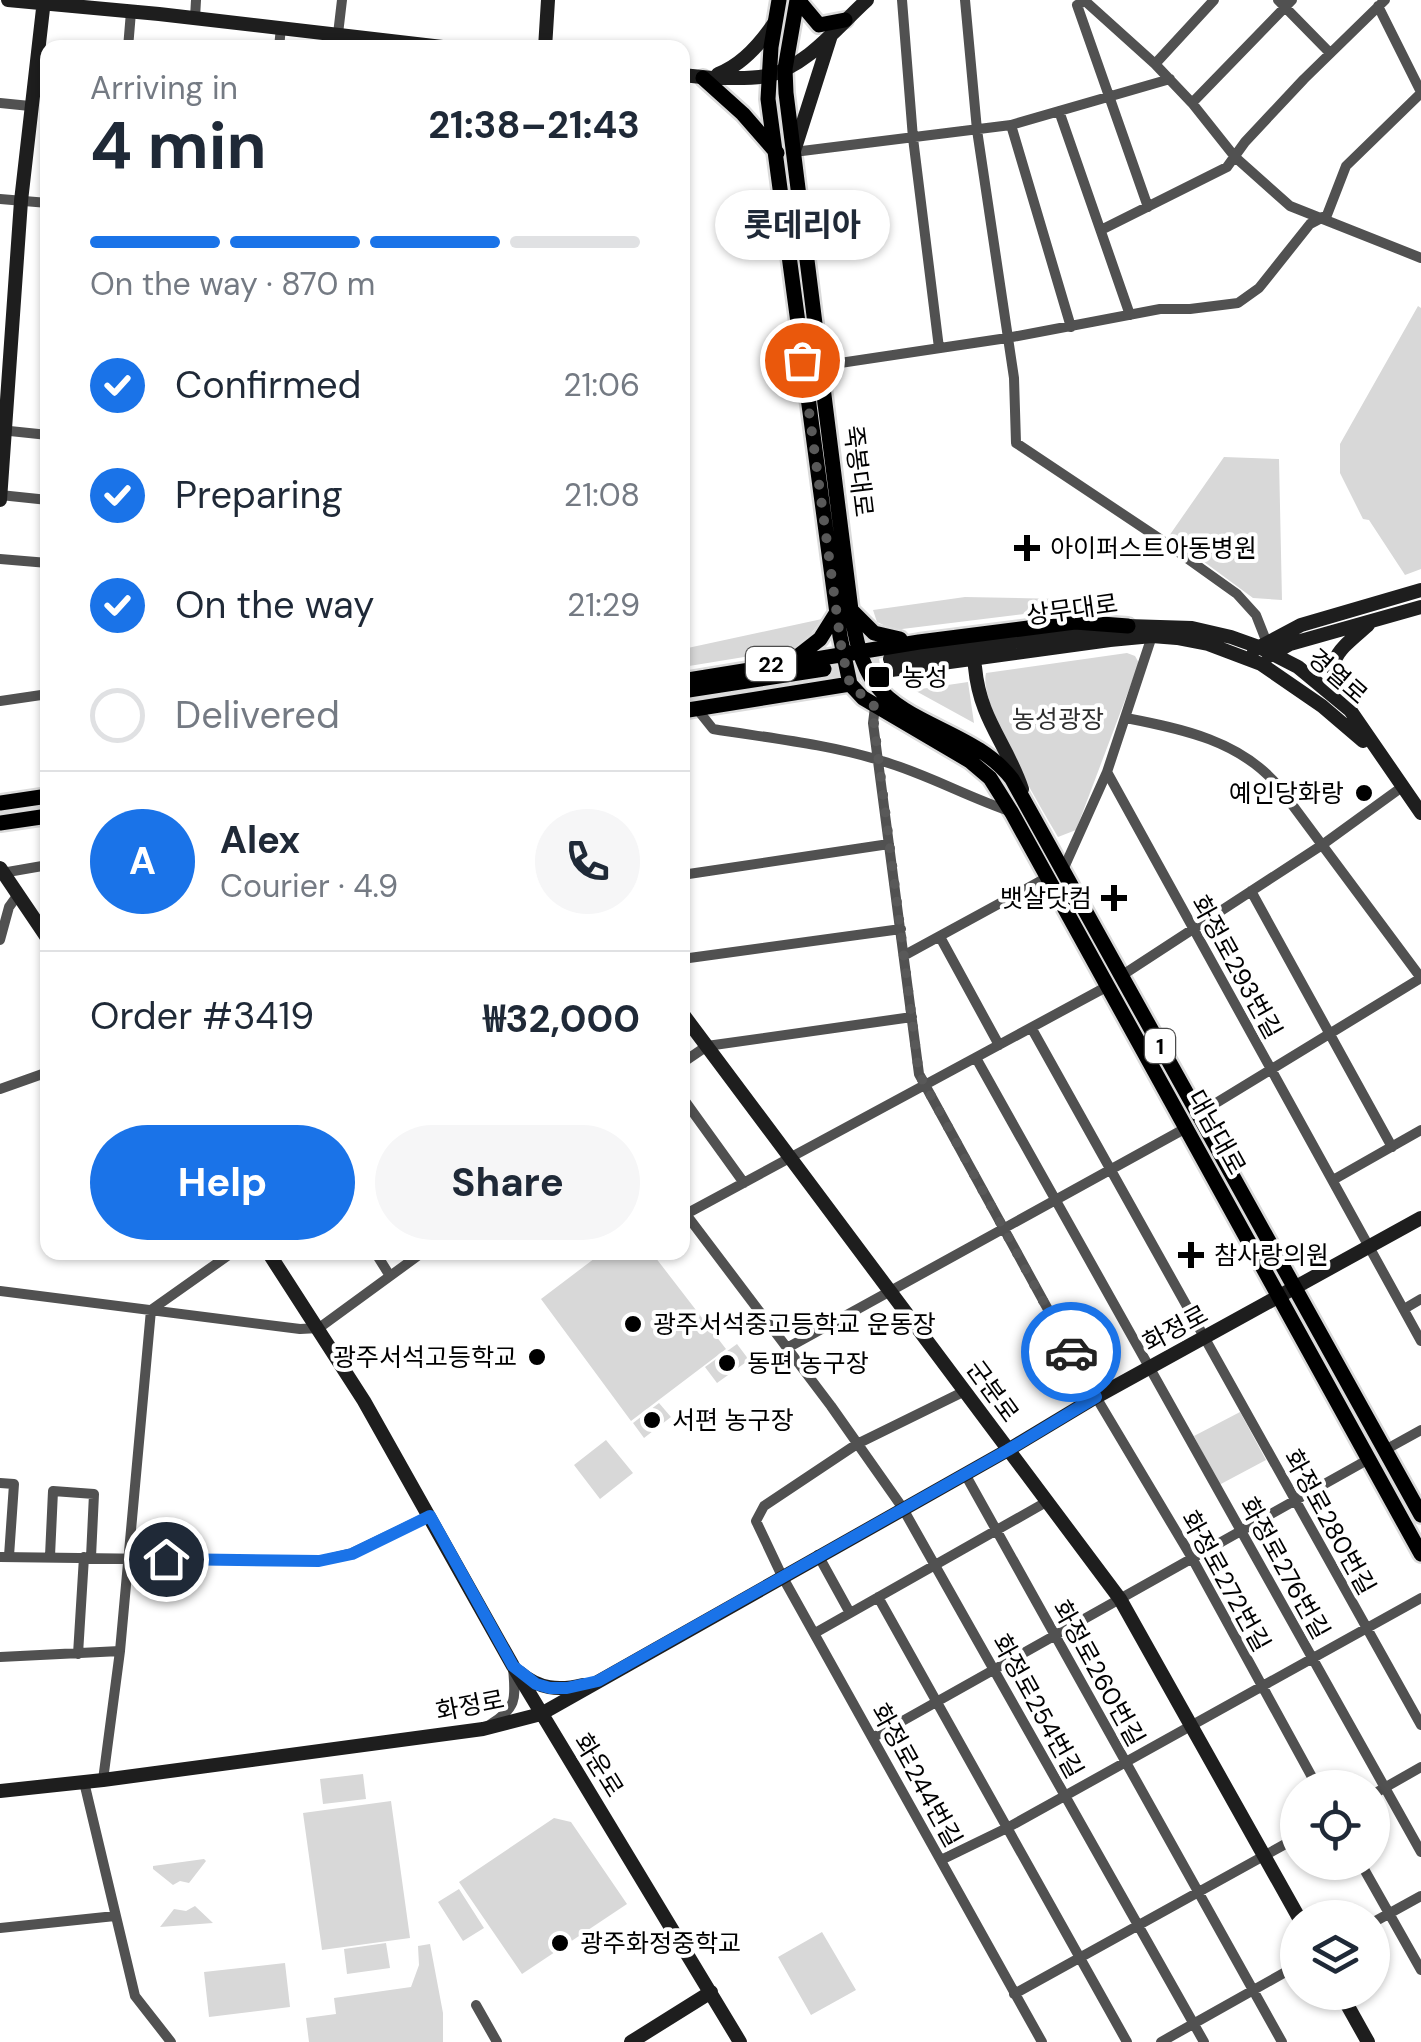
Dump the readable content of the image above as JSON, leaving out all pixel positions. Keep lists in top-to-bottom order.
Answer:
{
  "streets": {
    "main road": [
      "죽봉대로",
      "22",
      "1",
      "대남대로"
    ],
    "street": [
      "상무대로",
      "경열로",
      "화정로293번길",
      "화정로",
      "군분로",
      "화정로280번길",
      "화정로276번길",
      "화정로272번길",
      "화정로260번길",
      "화정로254번길",
      "화운로",
      "화정로244번길"
    ]
  },
  "crossings": [
    ["죽봉대로", "상무대로"],
    ["죽봉대로", "22"],
    ["죽봉대로", "대남대로"],
    ["상무대로", "22"],
    ["상무대로", "경열로"],
    ["상무대로", "대남대로"],
    ["22", "대남대로"],
    ["화정로293번길", "화정로"],
    ["대남대로", "화정로"],
    ["대남대로", "화정로272번길"],
    ["화정로", "군분로"],
    ["화정로", "화정로280번길"],
    ["화정로", "화정로276번길"],
    ["화정로", "화정로272번길"],
    ["화정로", "화정로260번길"],
    ["화정로", "화정로254번길"],
    ["화정로", "화운로"],
    ["화정로", "화정로244번길"],
    ["화정로254번길", "화정로244번길"]
  ],
  "parks": ["농성광장"],
  "places": {
    "other": [
      "롯데리아",
      "예인당화랑",
      "광주서석중고등학교 운동장",
      "광주서석고등학교",
      "동편 농구장",
      "서편 농구장",
      "광주화정중학교"
    ],
    "health": ["아이퍼스트아동병원", "뱃살닷컴", "참사랑의원"],
    "transit": ["농성"]
  },
  "page": {
    "heading": ["4 min", "Arriving in", "21:38–21:43"],
    "panel": [
      "Alex",
      "Courier · 4.9",
      "Order #3419",
      "₩32,000"
    ],
    "bubble": "롯데리아",
    "bar": "On the way · 870 m",
    "list": [
      ["Confirmed", "21:06"],
      ["Preparing", "21:08"],
      ["On the way", "21:29"],
      "Delivered"
    ],
    "round": "A",
    "buttons": ["Help", "Share"]
  }
}
